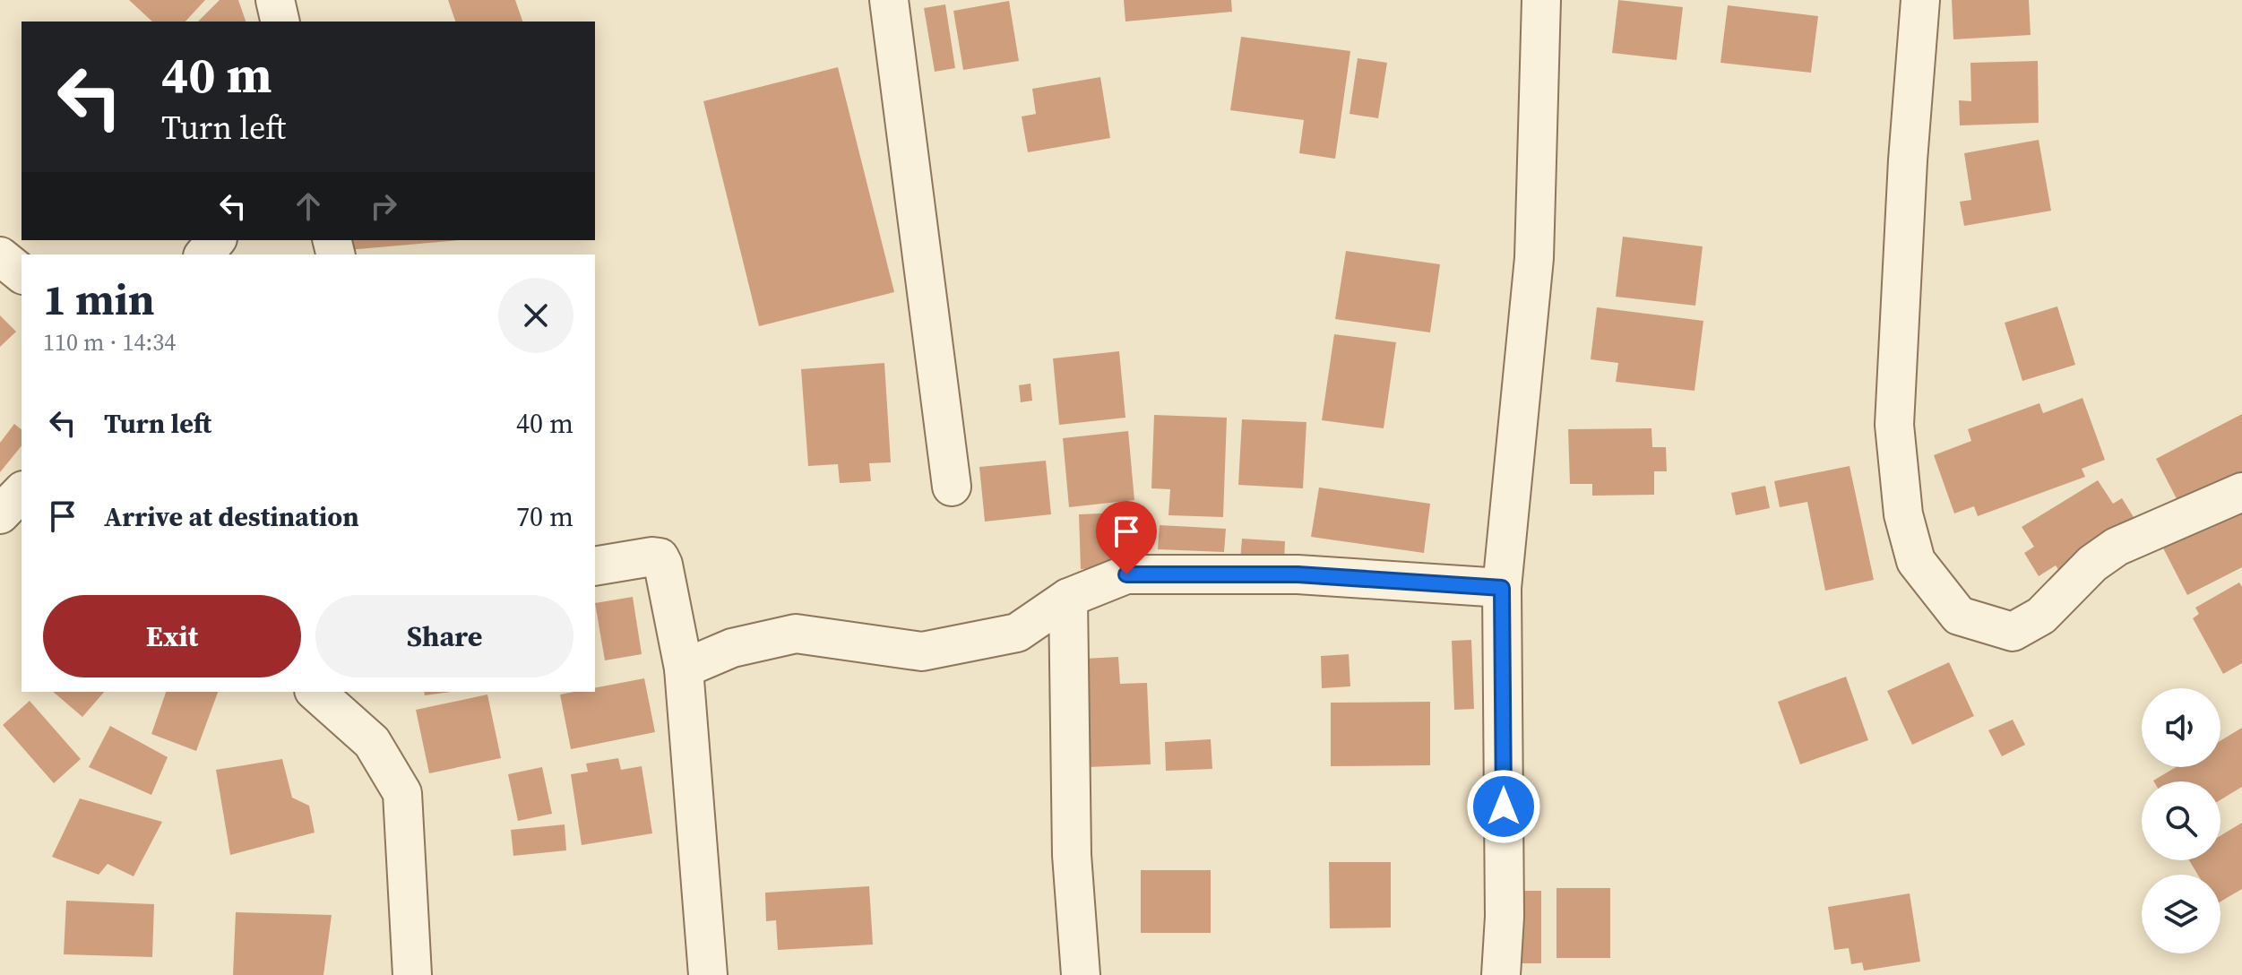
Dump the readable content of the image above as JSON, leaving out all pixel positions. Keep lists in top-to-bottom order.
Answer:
{
  "page": {
    "turn": ["40 m", "Turn left"],
    "heading": ["1 min", "110 m · 14:34"],
    "list": [
      {
        "name": "Turn left",
        "value": "40 m"
      },
      {
        "name": "Arrive at destination",
        "value": "70 m"
      }
    ],
    "buttons": ["Exit", "Share"]
  }
}
